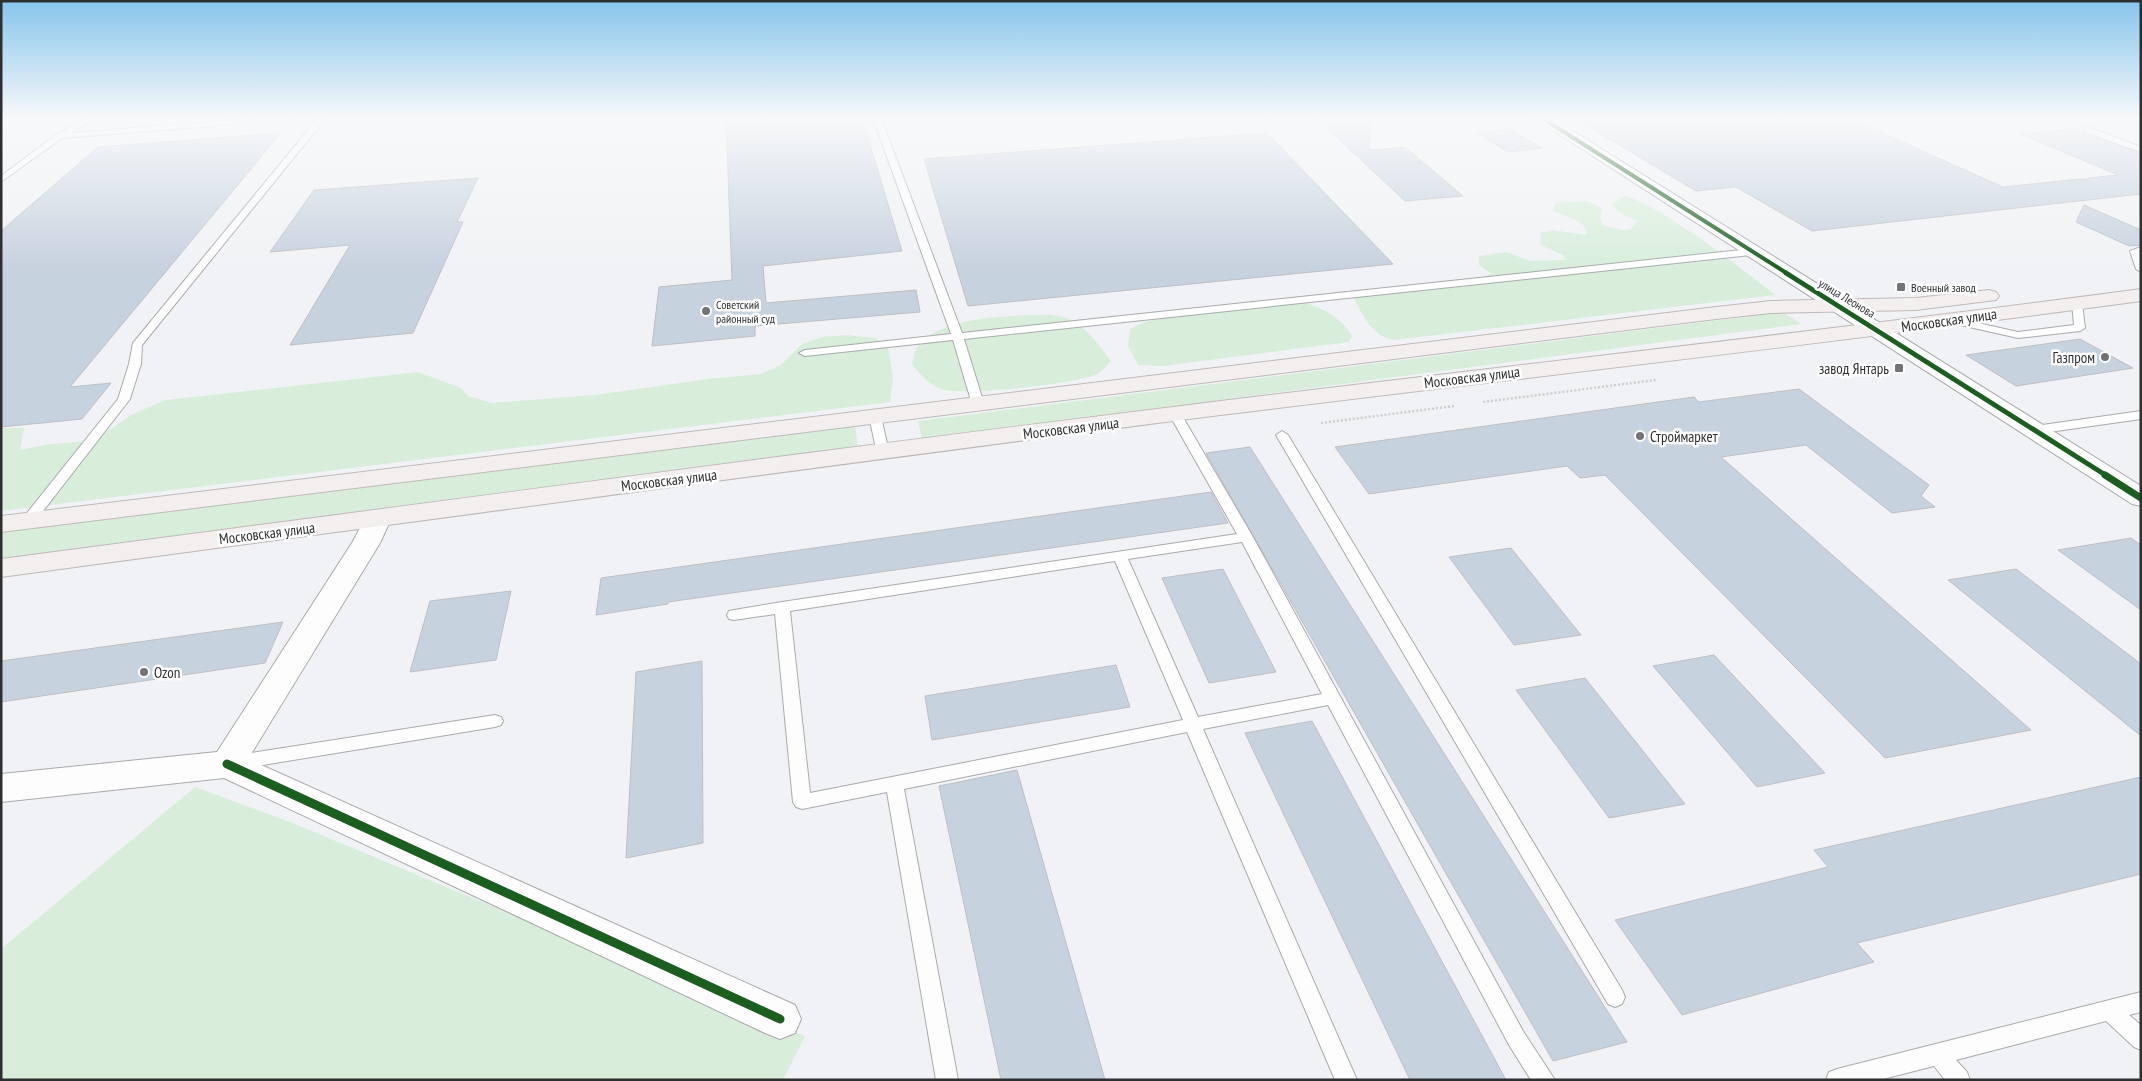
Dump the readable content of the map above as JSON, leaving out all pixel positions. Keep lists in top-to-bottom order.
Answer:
{
  "streets": {
    "main road": ["Московская улица"],
    "street": ["улица Леонова"]
  },
  "crossings": [
    ["улица Леонова", "Московская улица"]
  ],
  "places": {
    "transit": ["Военный завод", "завод Янтарь"],
    "other": [
      "Советский районный суд",
      "Газпром",
      "Строймаркет",
      "Ozon"
    ]
  }
}
